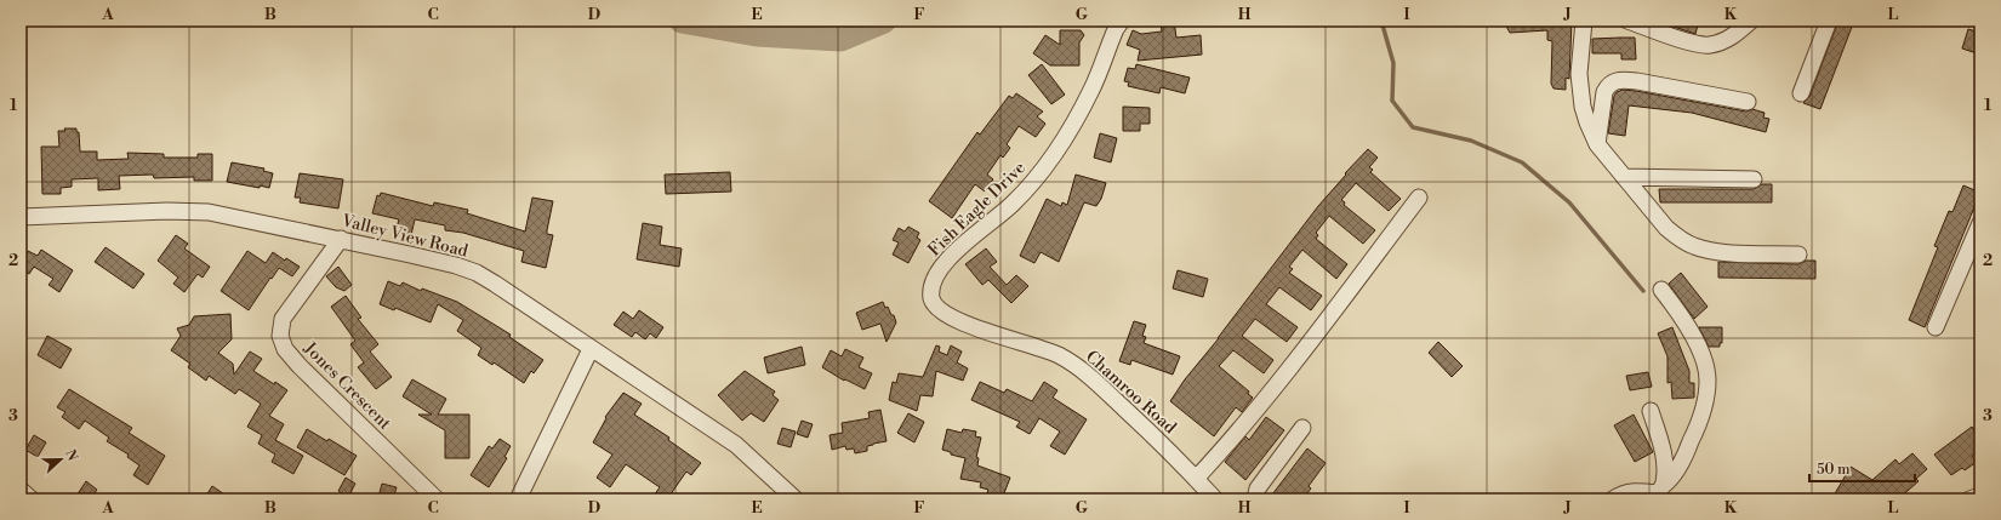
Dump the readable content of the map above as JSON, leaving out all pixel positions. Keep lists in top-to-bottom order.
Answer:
{
  "streets": {
    "street": [
      "Fish Eagle Drive",
      "Valley View Road",
      "Jones Crescent",
      "Chamroo Road"
    ]
  },
  "crossings": [
    ["Fish Eagle Drive", "Chamroo Road"],
    ["Valley View Road", "Jones Crescent"]
  ],
  "scale_bar": "50 m",
  "north": "right",
  "grid": {
    "columns": [
      "A",
      "B",
      "C",
      "D",
      "E",
      "F",
      "G",
      "H",
      "I",
      "J",
      "K",
      "L"
    ],
    "rows": ["1", "2", "3"]
  }
}
